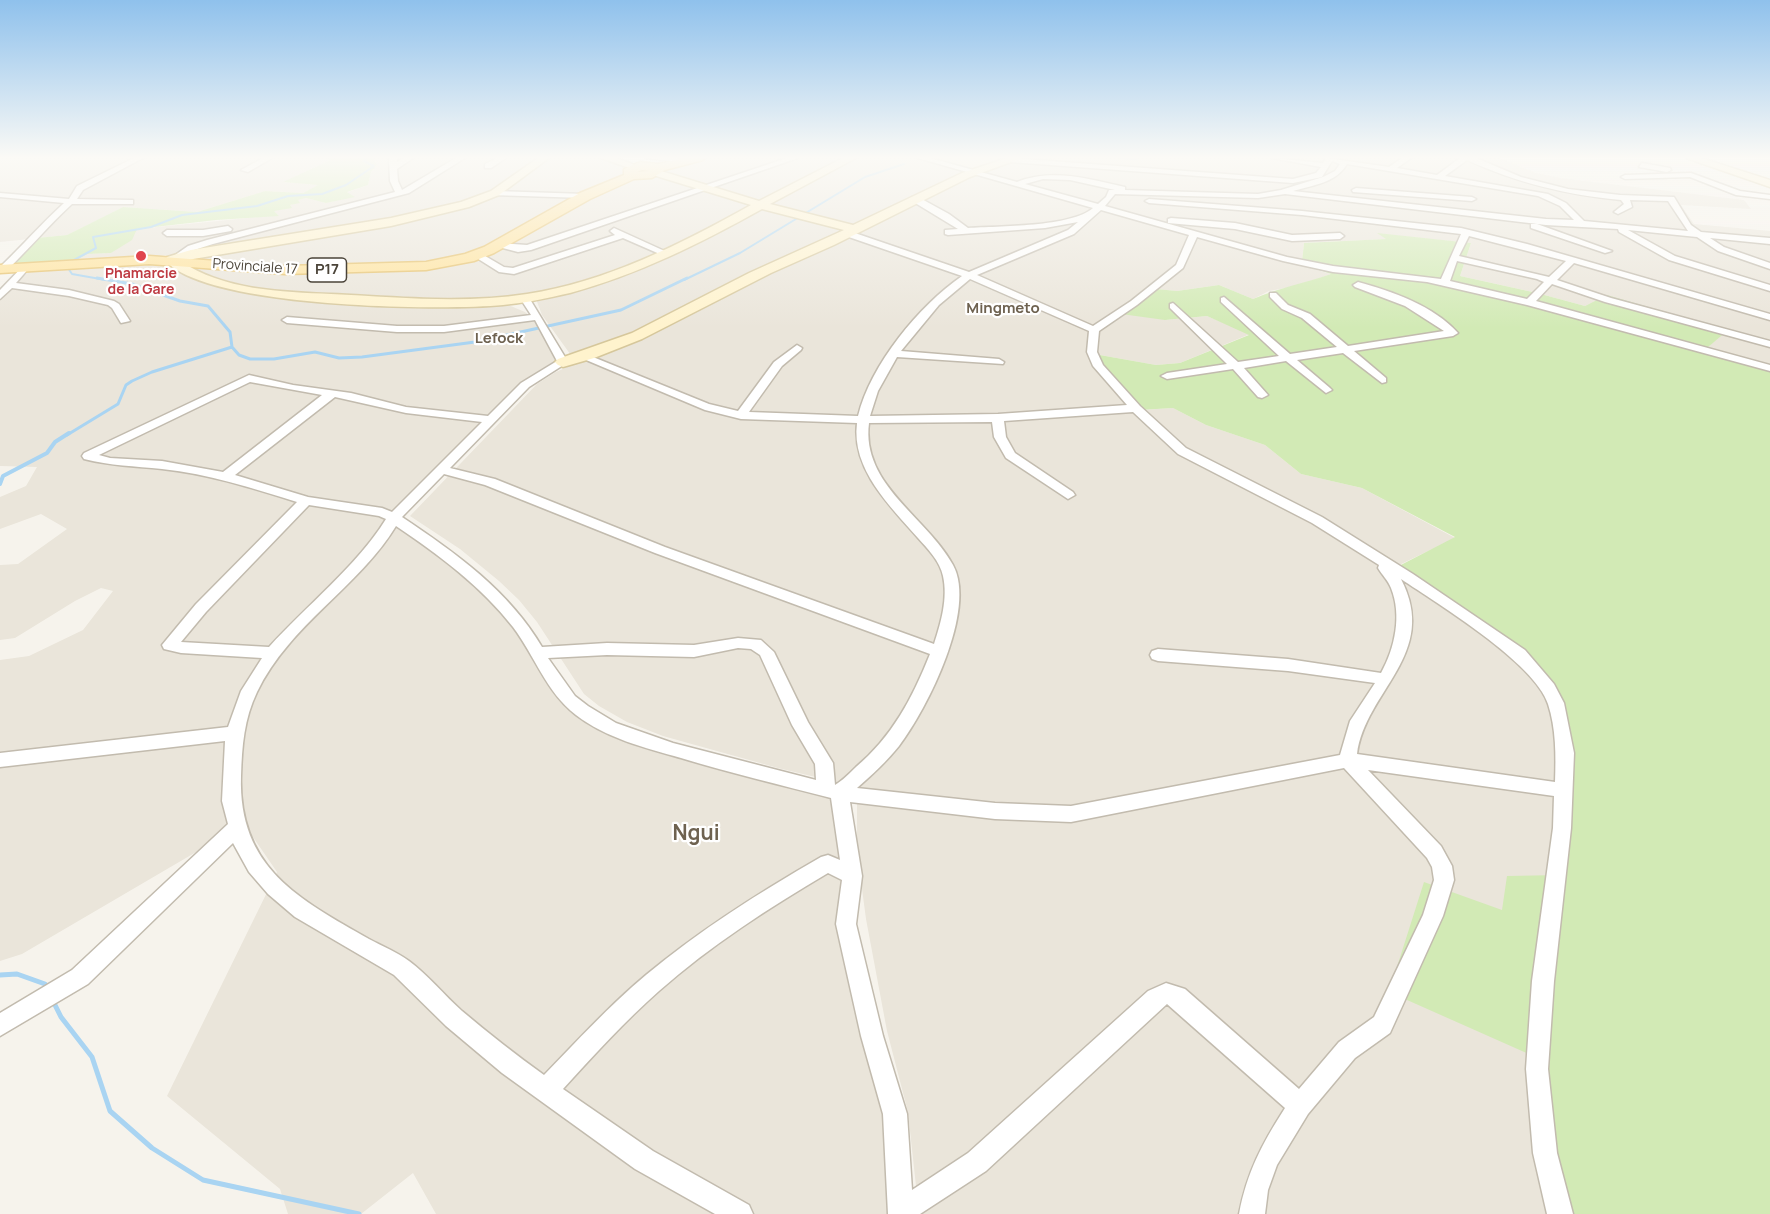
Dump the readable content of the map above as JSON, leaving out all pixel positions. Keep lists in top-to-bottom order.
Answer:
{
  "streets": {
    "main road": ["Provinciale 17", "P17"]
  },
  "districts": ["Mingmeto", "Lefock", "Ngui"],
  "places": ["Phamarcie de la Gare"]
}
